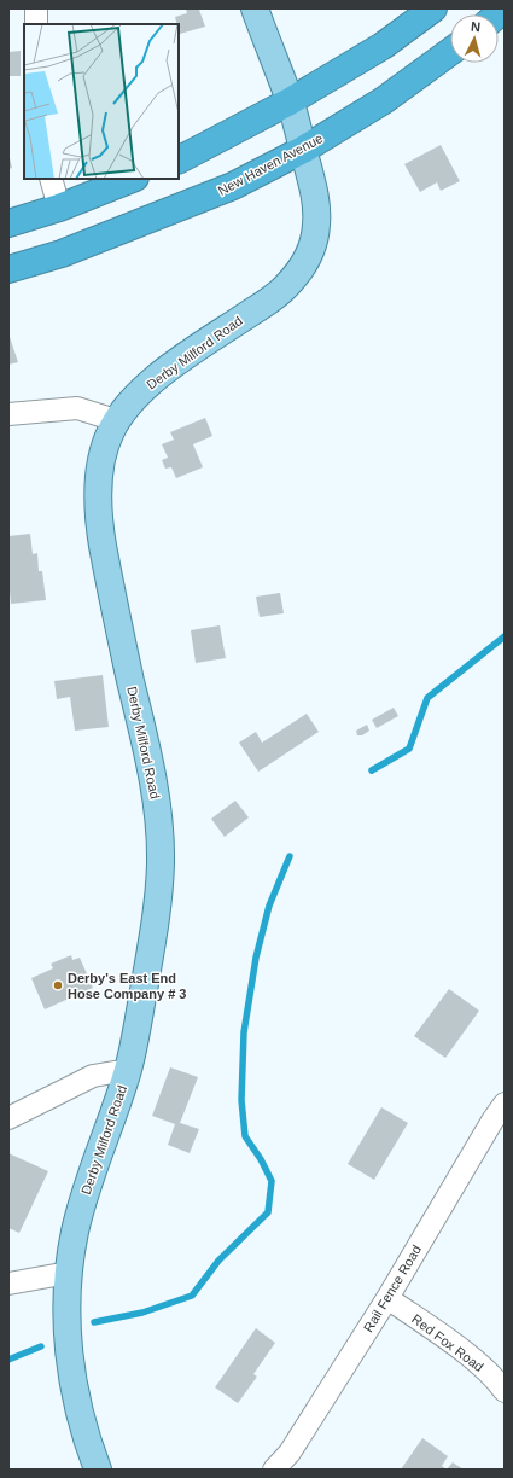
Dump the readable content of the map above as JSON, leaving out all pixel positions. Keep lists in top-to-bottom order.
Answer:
{
  "streets": {
    "highway": ["New Haven Avenue"],
    "main road": ["Derby Milford Road"],
    "street": ["Rail Fence Road", "Red Fox Road"]
  },
  "crossings": [
    ["New Haven Avenue", "Derby Milford Road"],
    ["Rail Fence Road", "Red Fox Road"]
  ],
  "places": ["Derby's East End Hose Company # 3"],
  "north": "top"
}
